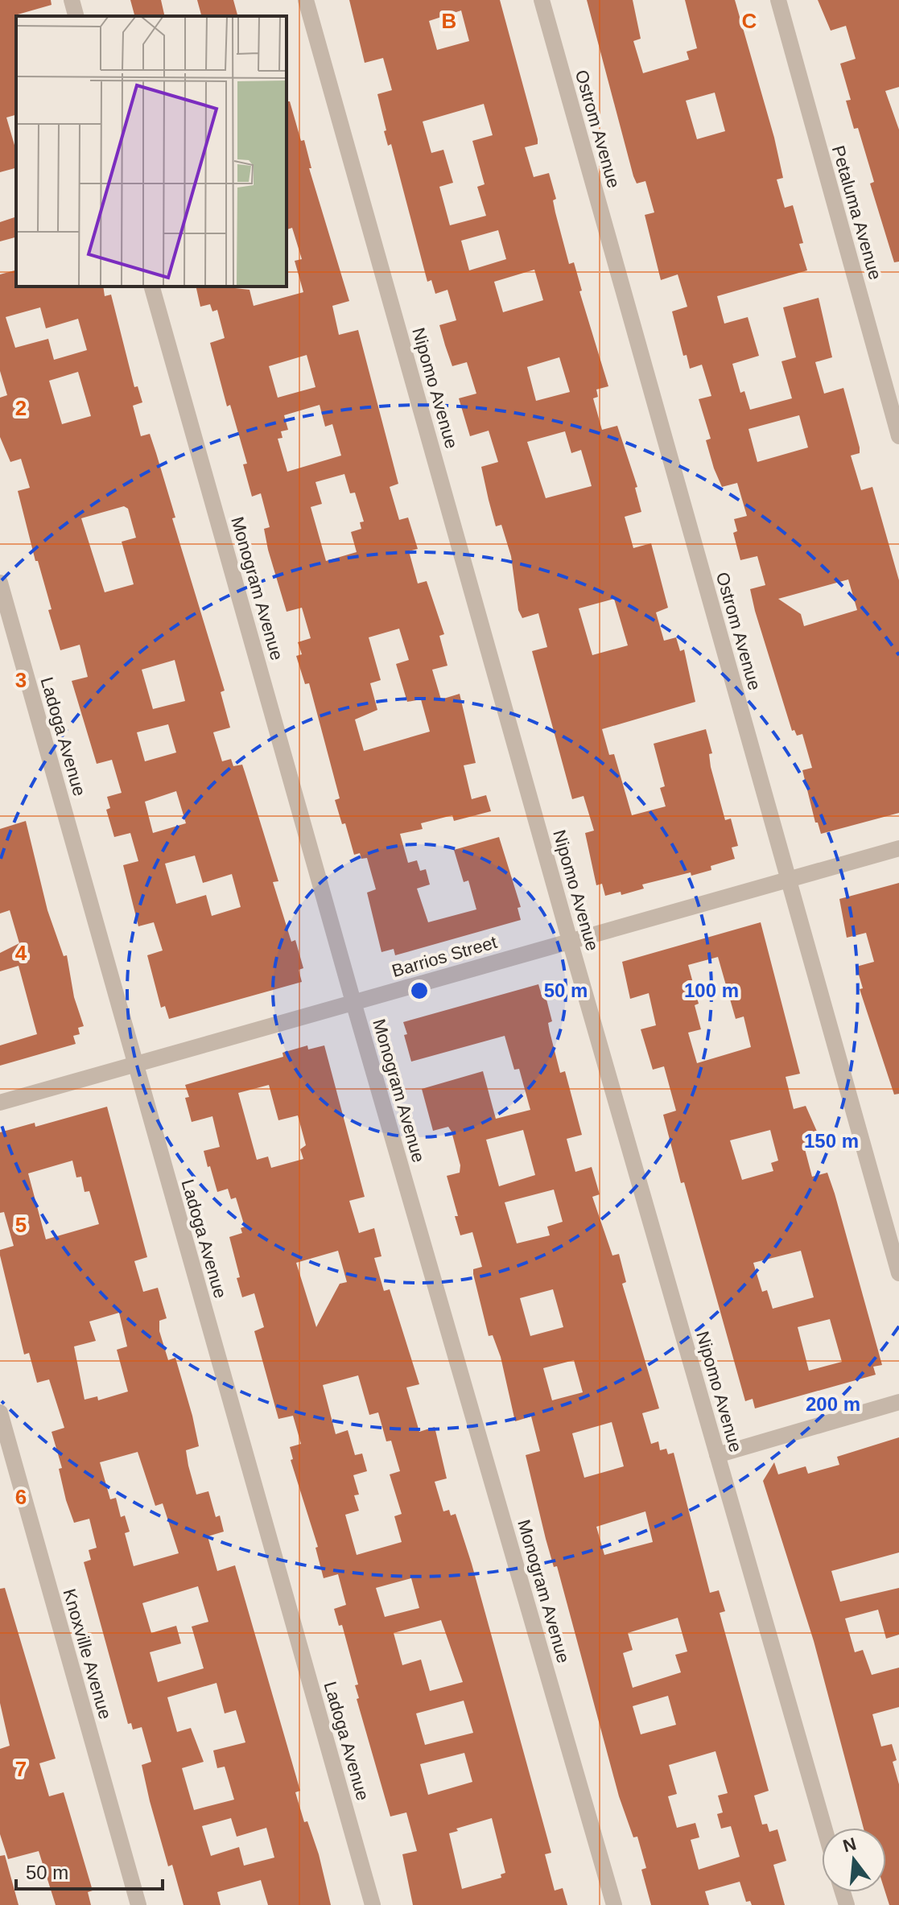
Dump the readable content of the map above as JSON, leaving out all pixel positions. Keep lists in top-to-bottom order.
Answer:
{
  "streets": {
    "street": [
      "Ostrom Avenue",
      "Petaluma Avenue",
      "Nipomo Avenue",
      "Monogram Avenue",
      "Ladoga Avenue",
      "Barrios Street",
      "Knoxville Avenue"
    ]
  },
  "crossings": [
    ["Ostrom Avenue", "Barrios Street"],
    ["Nipomo Avenue", "Barrios Street"],
    ["Monogram Avenue", "Barrios Street"],
    ["Ladoga Avenue", "Barrios Street"]
  ],
  "scale_bar": "50 m",
  "north": "top",
  "grid": {
    "columns": ["B", "C"],
    "rows": [
      "2",
      "3",
      "4",
      "5",
      "6",
      "7"
    ]
  },
  "rings": [
    "50 m",
    "100 m",
    "150 m",
    "200 m"
  ]
}
